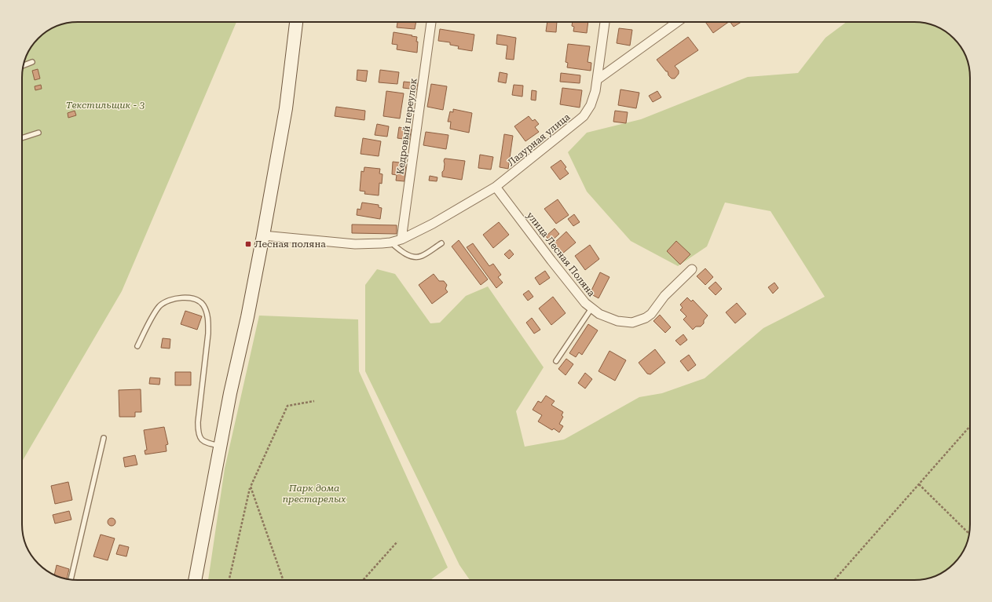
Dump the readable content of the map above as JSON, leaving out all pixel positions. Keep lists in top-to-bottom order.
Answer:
{
  "streets": {
    "street": ["Кедровый переулок", "Лазурная улица", "улица Лесная Поляна"]
  },
  "crossings": [
    ["Кедровый переулок", "Лазурная улица"],
    ["Лазурная улица", "улица Лесная Поляна"]
  ],
  "parks": ["Текстильщик - 3", "Парк дома престарелых"],
  "places": {
    "transit": ["Лесная поляна"]
  }
}
